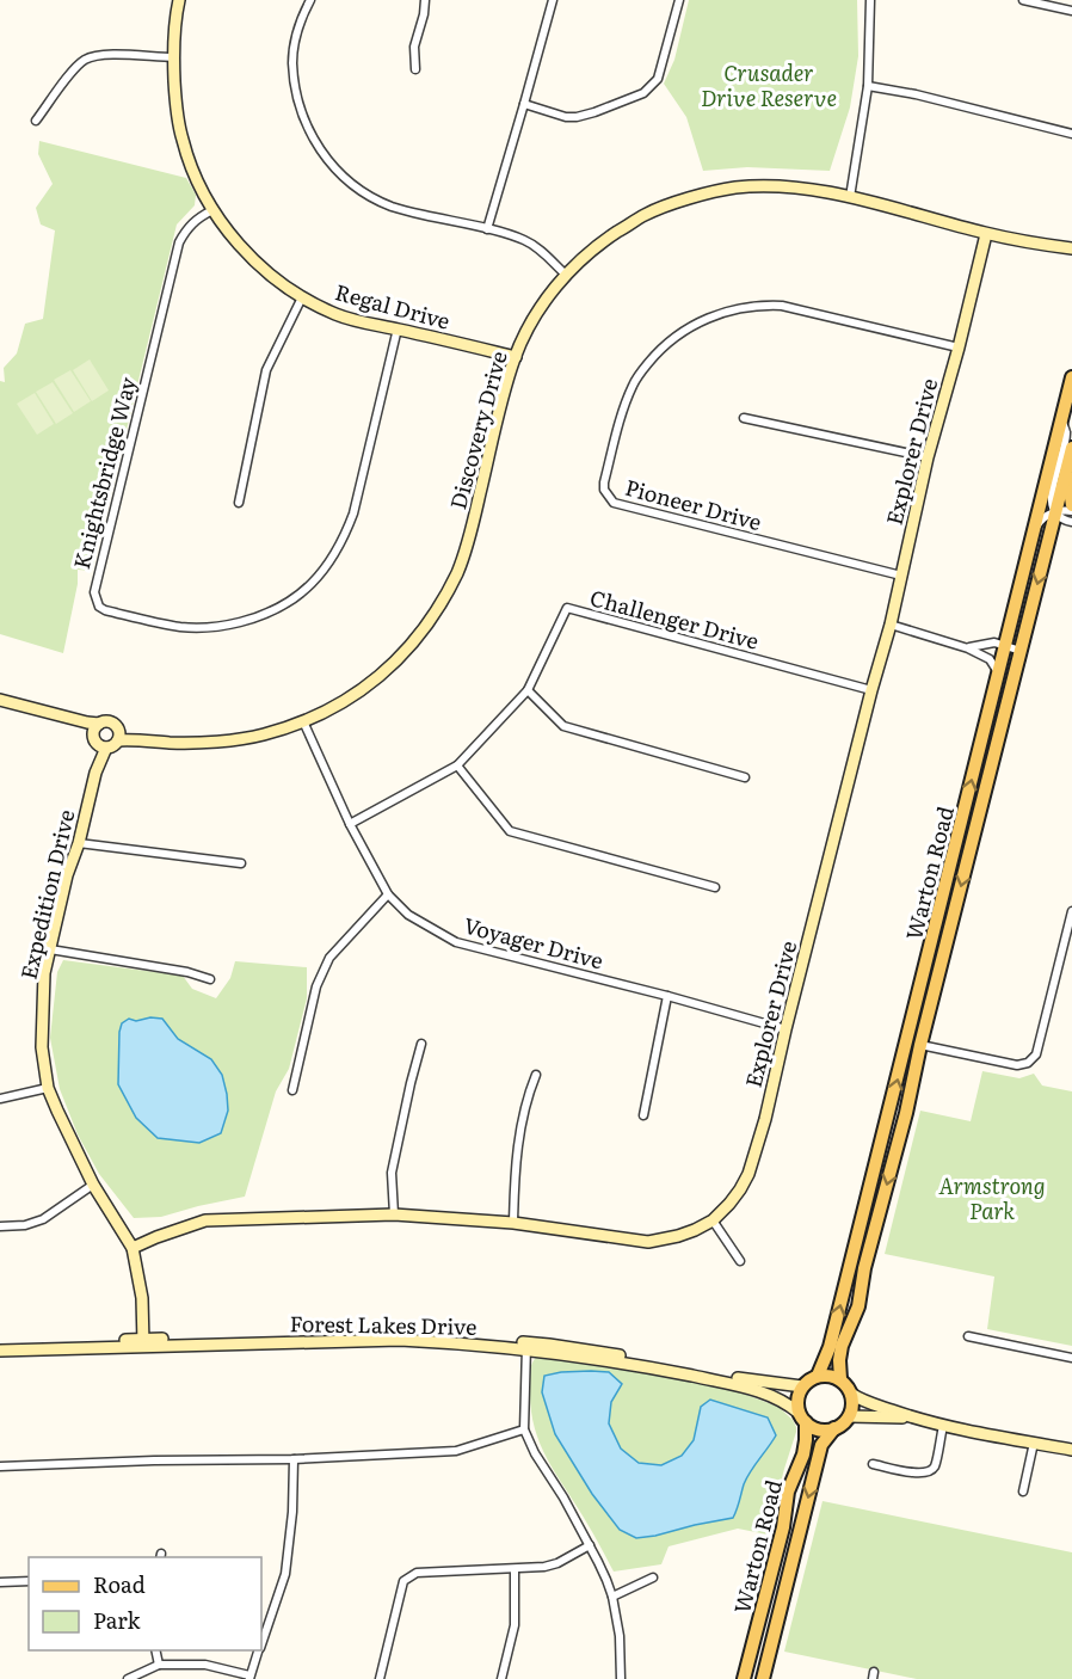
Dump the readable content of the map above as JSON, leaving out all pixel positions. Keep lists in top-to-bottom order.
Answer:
{
  "streets": {
    "main road": ["Warton Road"],
    "street": [
      "Regal Drive",
      "Discovery Drive",
      "Explorer Drive",
      "Knightsbridge Way",
      "Pioneer Drive",
      "Challenger Drive",
      "Expedition Drive",
      "Voyager Drive",
      "Forest Lakes Drive"
    ]
  },
  "crossings": [
    ["Regal Drive", "Discovery Drive"],
    ["Regal Drive", "Knightsbridge Way"],
    ["Discovery Drive", "Explorer Drive"],
    ["Discovery Drive", "Expedition Drive"],
    ["Discovery Drive", "Voyager Drive"],
    ["Explorer Drive", "Pioneer Drive"],
    ["Explorer Drive", "Challenger Drive"],
    ["Explorer Drive", "Expedition Drive"],
    ["Explorer Drive", "Voyager Drive"],
    ["Challenger Drive", "Voyager Drive"],
    ["Warton Road", "Forest Lakes Drive"],
    ["Expedition Drive", "Forest Lakes Drive"]
  ],
  "parks": ["Crusader Drive Reserve", "Armstrong Park"],
  "legend": ["Road", "Park"]
}
